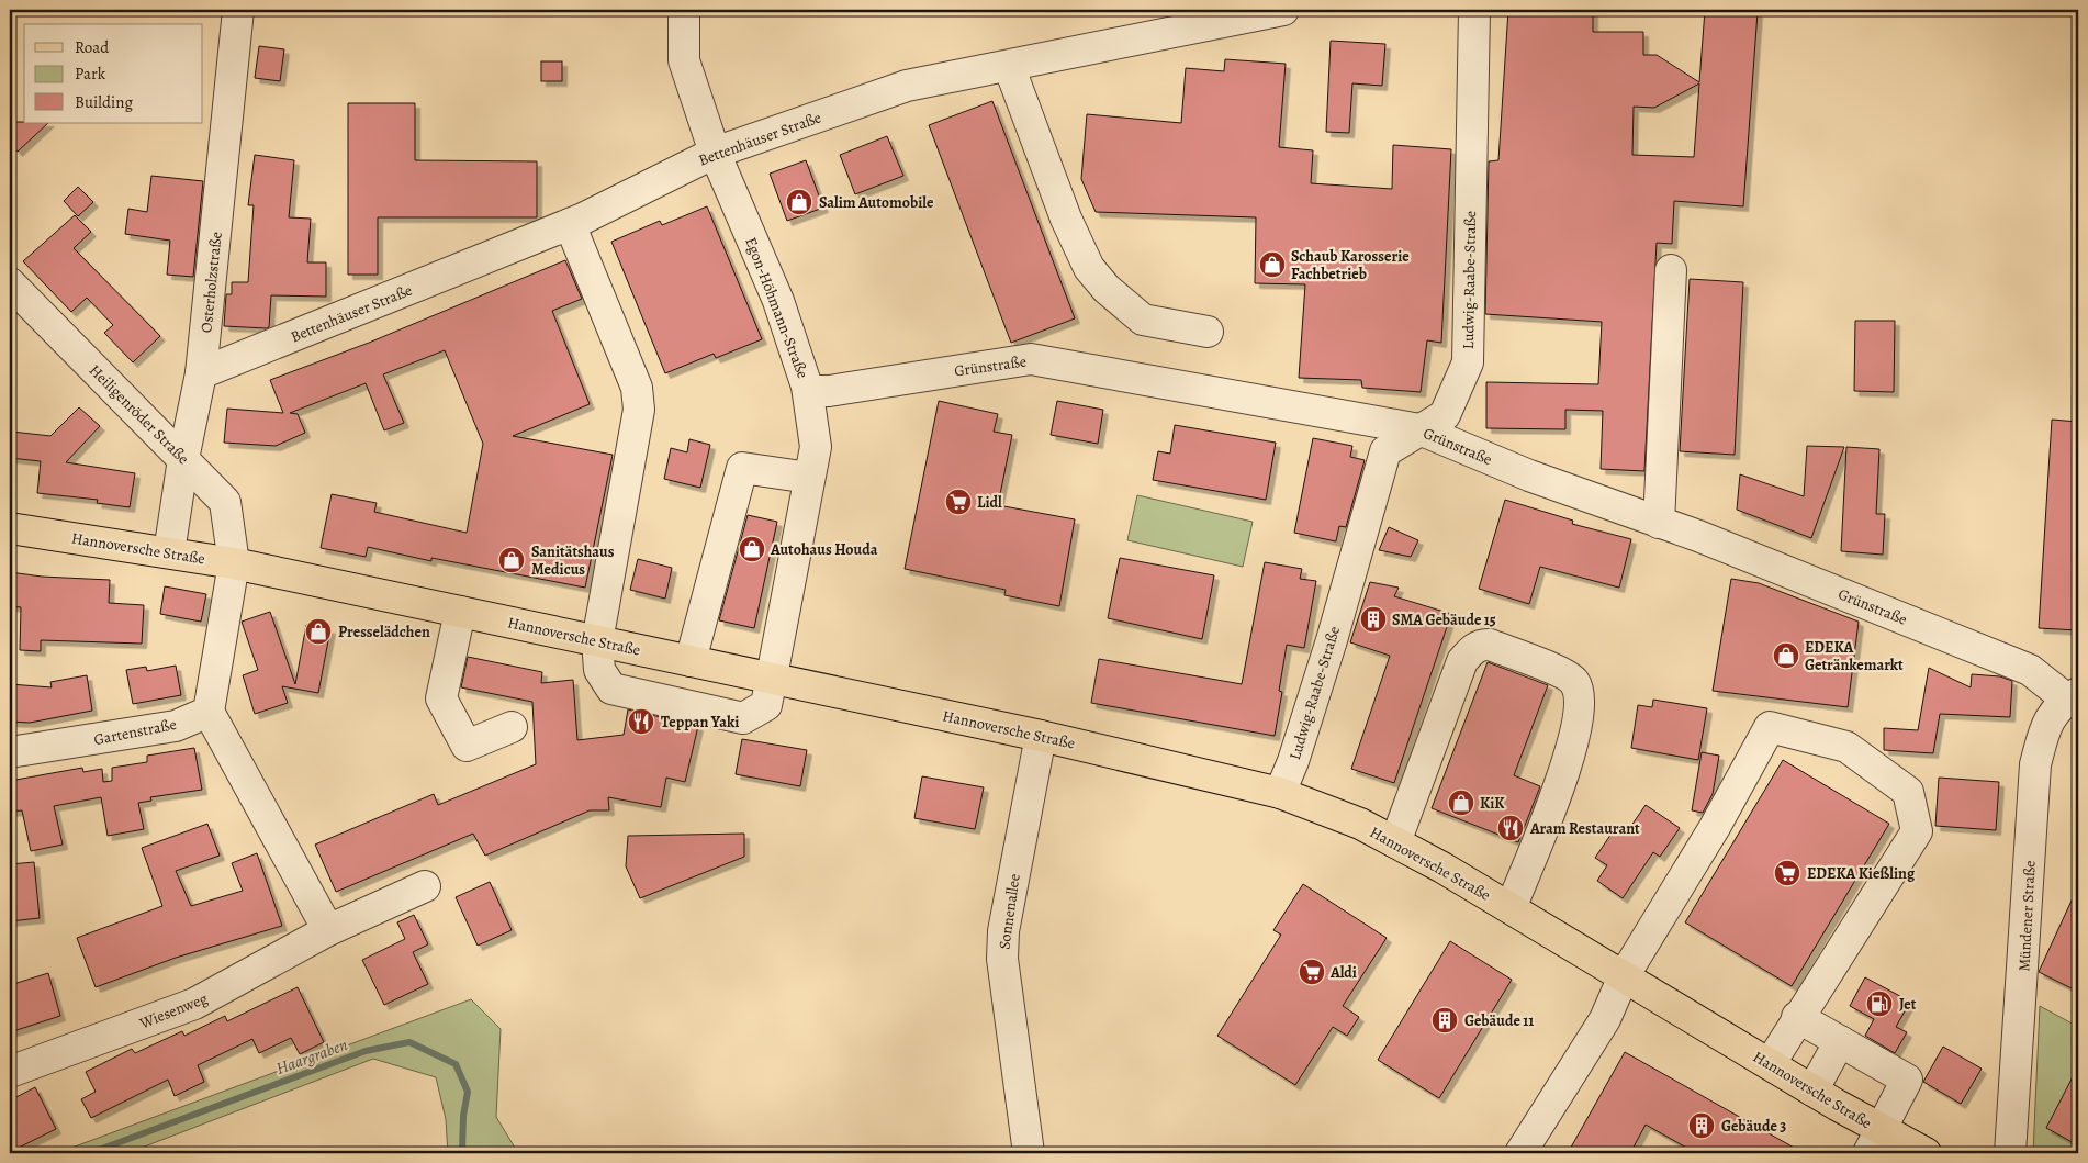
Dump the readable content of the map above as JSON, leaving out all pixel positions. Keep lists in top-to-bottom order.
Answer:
{
  "streets": {
    "main road": ["Hannoversche Straße"],
    "street": [
      "Bettenhäuser Straße",
      "Ludwig-Raabe-Straße",
      "Osterholzstraße",
      "Egon-Höhmann-Straße",
      "Grünstraße",
      "Heiligenröder Straße",
      "Gartenstraße",
      "Sonnenallee",
      "Mündener Straße",
      "Wiesenweg"
    ]
  },
  "crossings": [
    ["Bettenhäuser Straße", "Osterholzstraße"],
    ["Bettenhäuser Straße", "Egon-Höhmann-Straße"],
    ["Ludwig-Raabe-Straße", "Grünstraße"],
    ["Ludwig-Raabe-Straße", "Hannoversche Straße"],
    ["Osterholzstraße", "Heiligenröder Straße"],
    ["Osterholzstraße", "Hannoversche Straße"],
    ["Egon-Höhmann-Straße", "Grünstraße"],
    ["Egon-Höhmann-Straße", "Hannoversche Straße"],
    ["Grünstraße", "Mündener Straße"],
    ["Heiligenröder Straße", "Hannoversche Straße"],
    ["Hannoversche Straße", "Sonnenallee"]
  ],
  "water": ["Haargraben"],
  "places": {
    "shop": [
      "Salim Automobile",
      "Schaub Karosserie Fachbetrieb",
      "Autohaus Houda",
      "Sanitätshaus Medicus",
      "Presselädchen",
      "EDEKA Getränkemarkt",
      "KiK"
    ],
    "supermarket": ["Lidl", "EDEKA Kießling", "Aldi"],
    "building": ["SMA Gebäude 15", "Gebäude 11", "Gebäude 3"],
    "restaurant": ["Teppan Yaki", "Aram Restaurant"],
    "fuel station": ["Jet"]
  },
  "legend": ["Road", "Park", "Building"]
}
